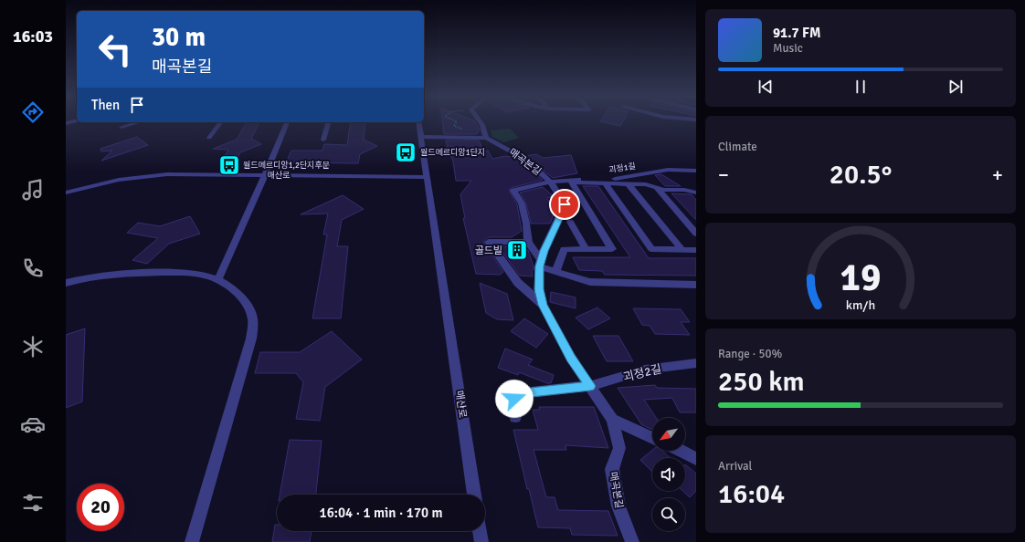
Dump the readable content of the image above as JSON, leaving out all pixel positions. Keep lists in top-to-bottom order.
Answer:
{
  "streets": {
    "street": [
      "매곡본길",
      "괴정1길",
      "매산로",
      "괴정2길"
    ]
  },
  "crossings": [
    ["매곡본길", "괴정1길"],
    ["매곡본길", "괴정2길"]
  ],
  "places": {
    "bus stop": ["월드메르디앙1단지", "월드메르디앙1,2단지후문"],
    "building": ["골드빌"]
  },
  "north": "bottom left",
  "page": {
    "tabs": "16:03",
    "turn": ["30 m", "매곡본길"],
    "song": ["91.7 FM", "Music"],
    "then": "Then",
    "tile": [
      "Climate",
      ["Range · 50%", "250 km"],
      ["Arrival", "16:04"]
    ],
    "heat": ["−", "20.5°", "+"],
    "limit": "20",
    "trip": "16:04 · 1 min · 170 m",
    "gauge": ["19", "km/h"]
  }
}
